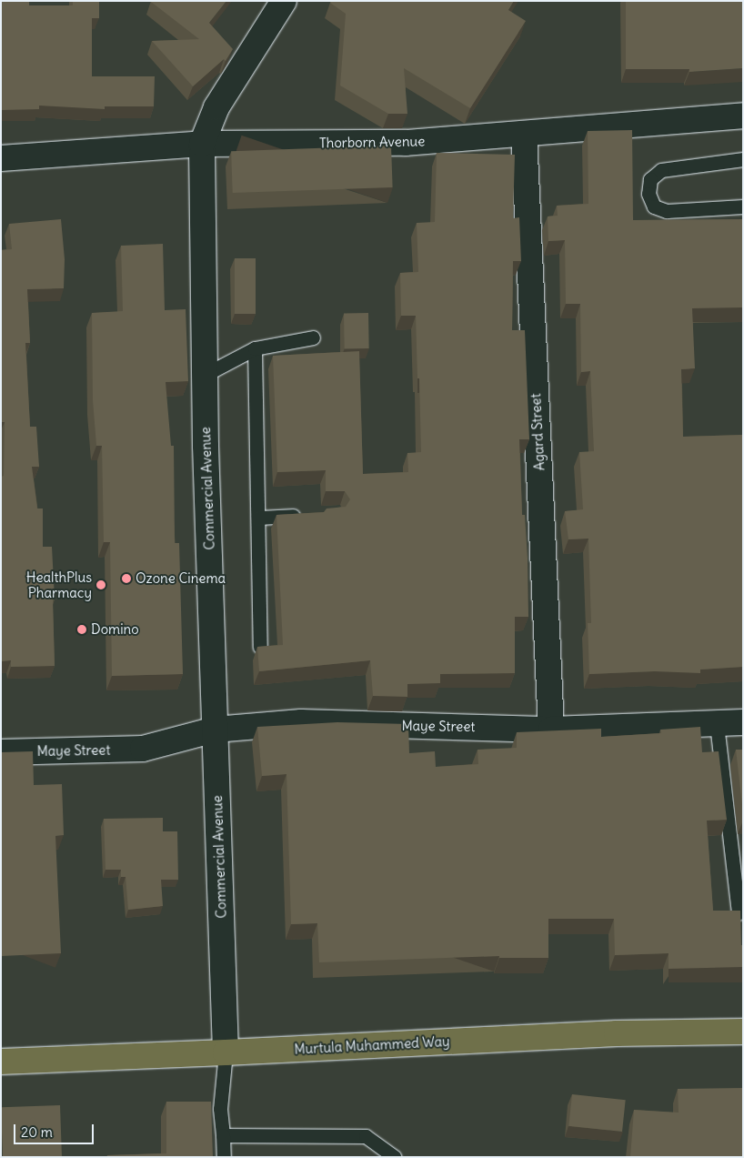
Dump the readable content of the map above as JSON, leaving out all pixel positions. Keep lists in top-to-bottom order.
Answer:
{
  "streets": {
    "main road": ["Murtula Muhammed Way"],
    "street": [
      "Thorborn Avenue",
      "Agard Street",
      "Commercial Avenue",
      "Maye Street"
    ]
  },
  "crossings": [
    ["Thorborn Avenue", "Agard Street"],
    ["Thorborn Avenue", "Commercial Avenue"],
    ["Agard Street", "Maye Street"],
    ["Commercial Avenue", "Maye Street"],
    ["Commercial Avenue", "Murtula Muhammed Way"]
  ],
  "places": ["Ozone Cinema", "HealthPlus Pharmacy", "Domino"],
  "scale_bar": "20 m"
}
